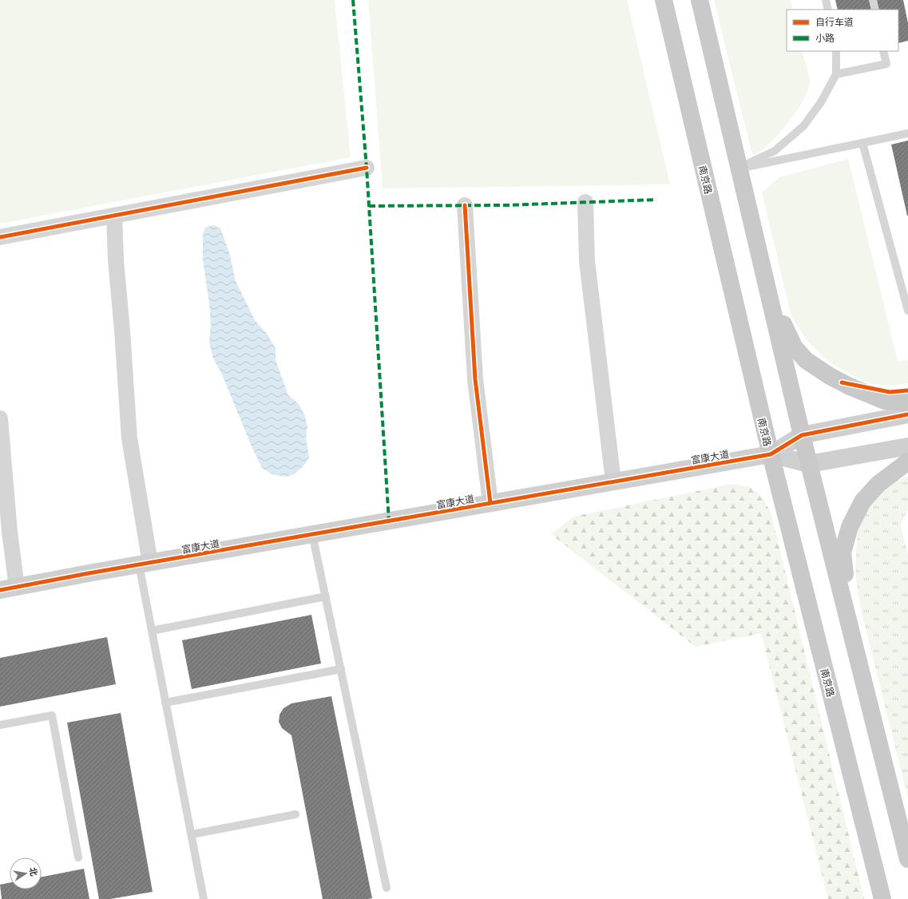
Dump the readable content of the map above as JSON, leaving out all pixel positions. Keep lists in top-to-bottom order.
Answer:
{
  "streets": {
    "main road": ["南京路"],
    "street": ["富康大道"]
  },
  "crossings": [
    ["南京路", "富康大道"]
  ],
  "legend": ["自行车道", "小路"],
  "north": "right"
}
